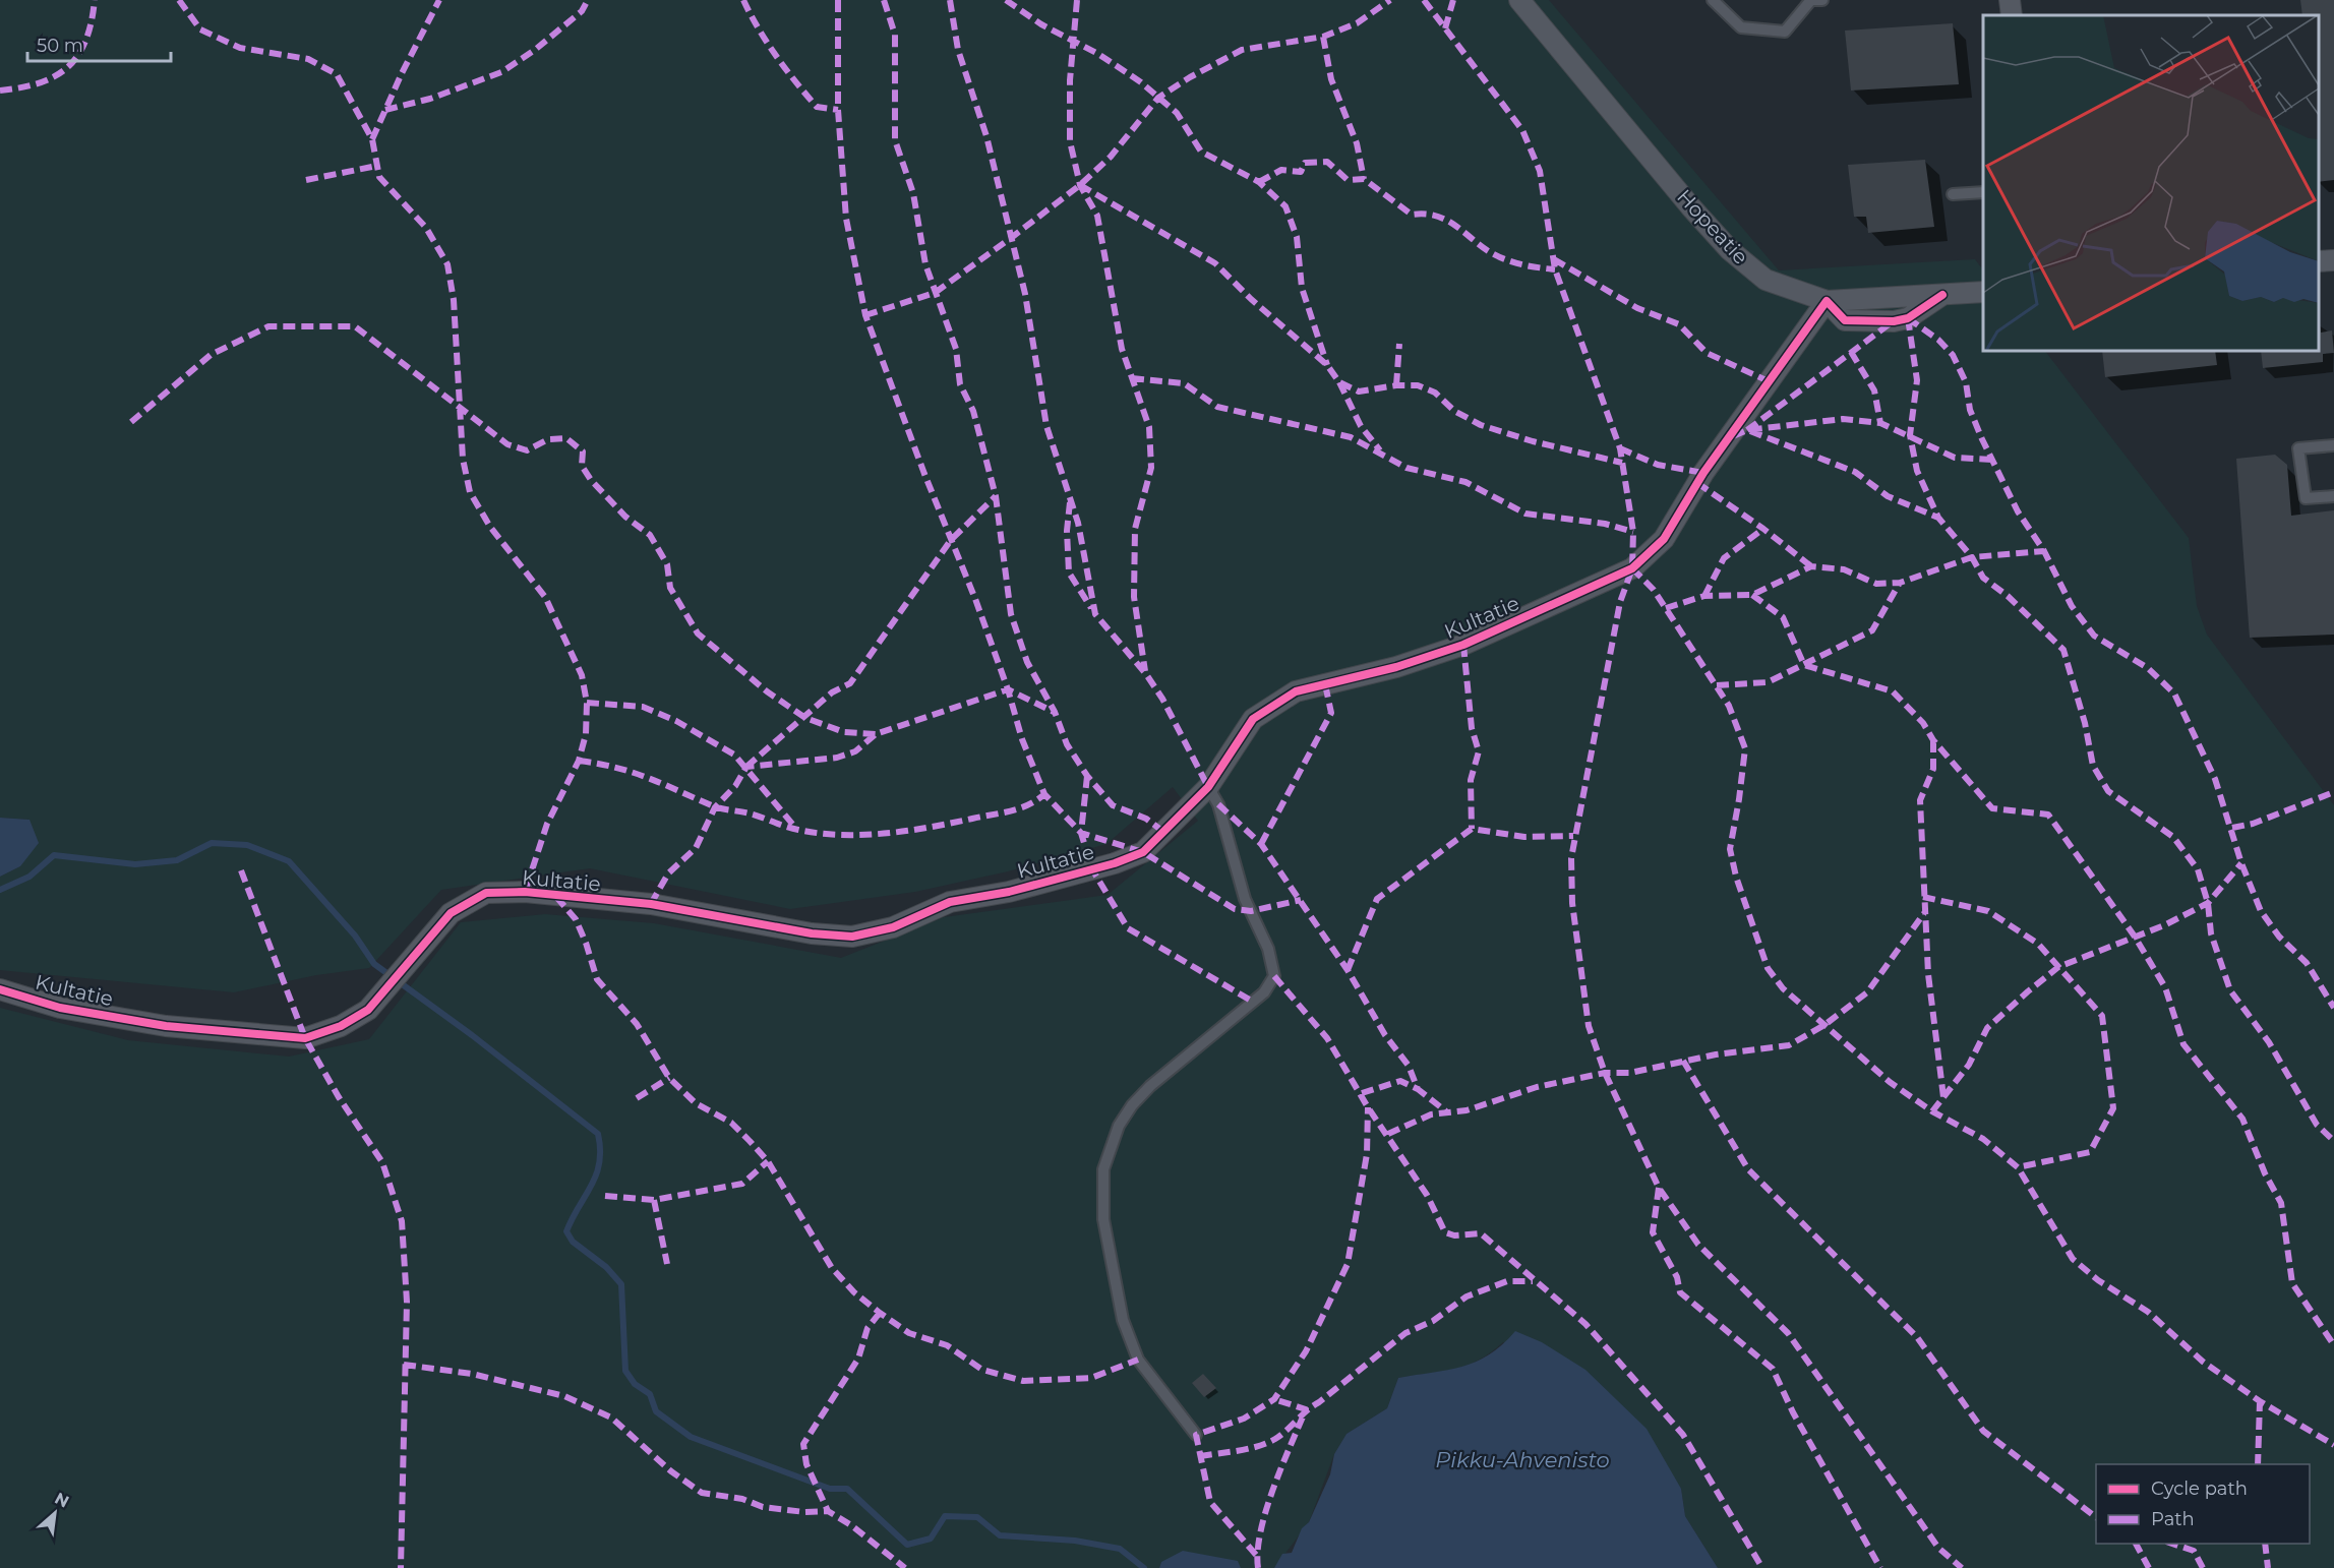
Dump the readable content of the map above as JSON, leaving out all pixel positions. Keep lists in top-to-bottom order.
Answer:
{
  "streets": {
    "street": ["Hopeatie", "Kultatie"]
  },
  "crossings": [
    ["Hopeatie", "Kultatie"]
  ],
  "water": ["Pikku-Ahvenisto"],
  "legend": ["Cycle path", "Path"],
  "scale_bar": "50 m",
  "north": "top right"
}
